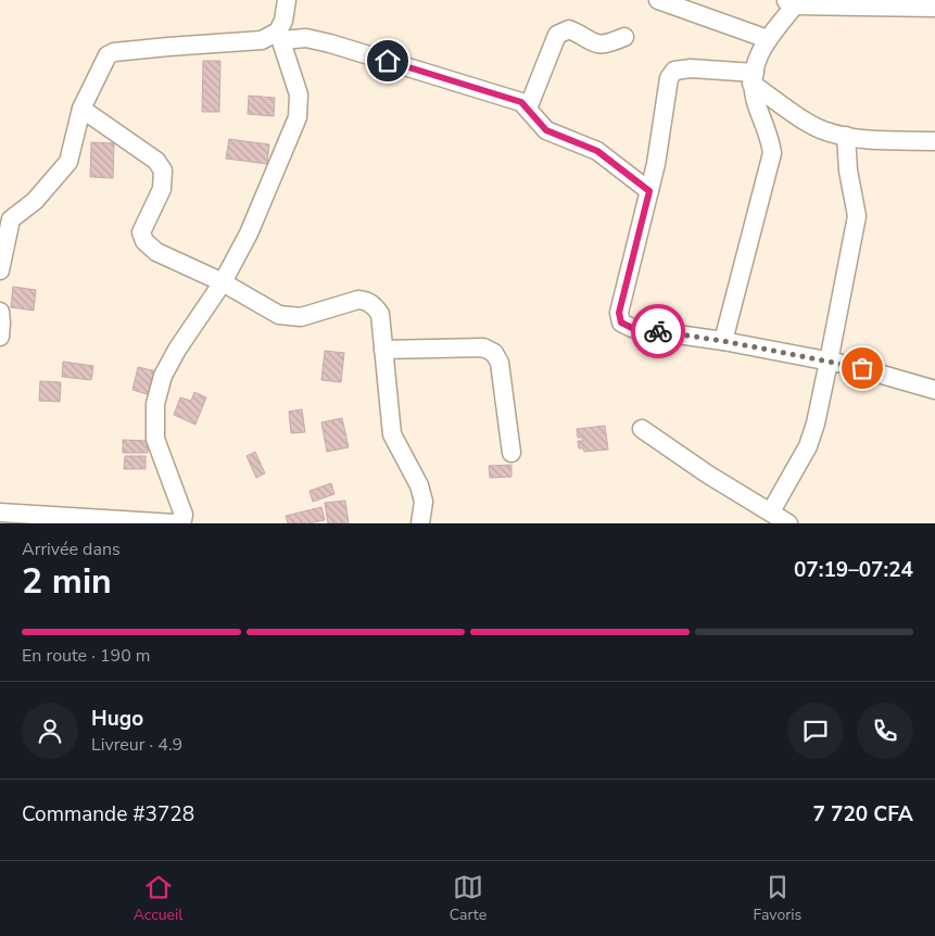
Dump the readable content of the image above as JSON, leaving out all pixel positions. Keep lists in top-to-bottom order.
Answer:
{
  "page": {
    "heading": ["2 min", "Arrivée dans", "07:19–07:24"],
    "panel": [
      "Hugo",
      "Livreur · 4.9",
      "Commande #3728",
      "7 720 CFA"
    ],
    "bar": "En route · 190 m",
    "tabs": ["Accueil", "Carte", "Favoris"]
  }
}
